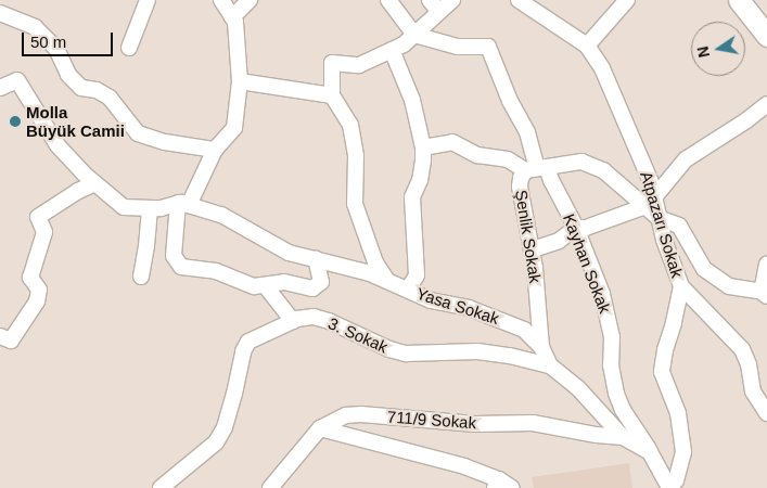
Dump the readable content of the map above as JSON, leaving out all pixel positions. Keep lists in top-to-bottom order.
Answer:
{
  "streets": {
    "street": [
      "Atpazarı Sokak",
      "Şenlik Sokak",
      "Kayhan Sokak",
      "Yasa Sokak",
      "3. Sokak",
      "711/9 Sokak"
    ]
  },
  "crossings": [
    ["Şenlik Sokak", "Kayhan Sokak"],
    ["Şenlik Sokak", "Yasa Sokak"],
    ["Kayhan Sokak", "Yasa Sokak"],
    ["Yasa Sokak", "3. Sokak"],
    ["Yasa Sokak", "711/9 Sokak"]
  ],
  "places": ["Molla Büyük Camii"],
  "scale_bar": "50 m",
  "north": "left"
}
